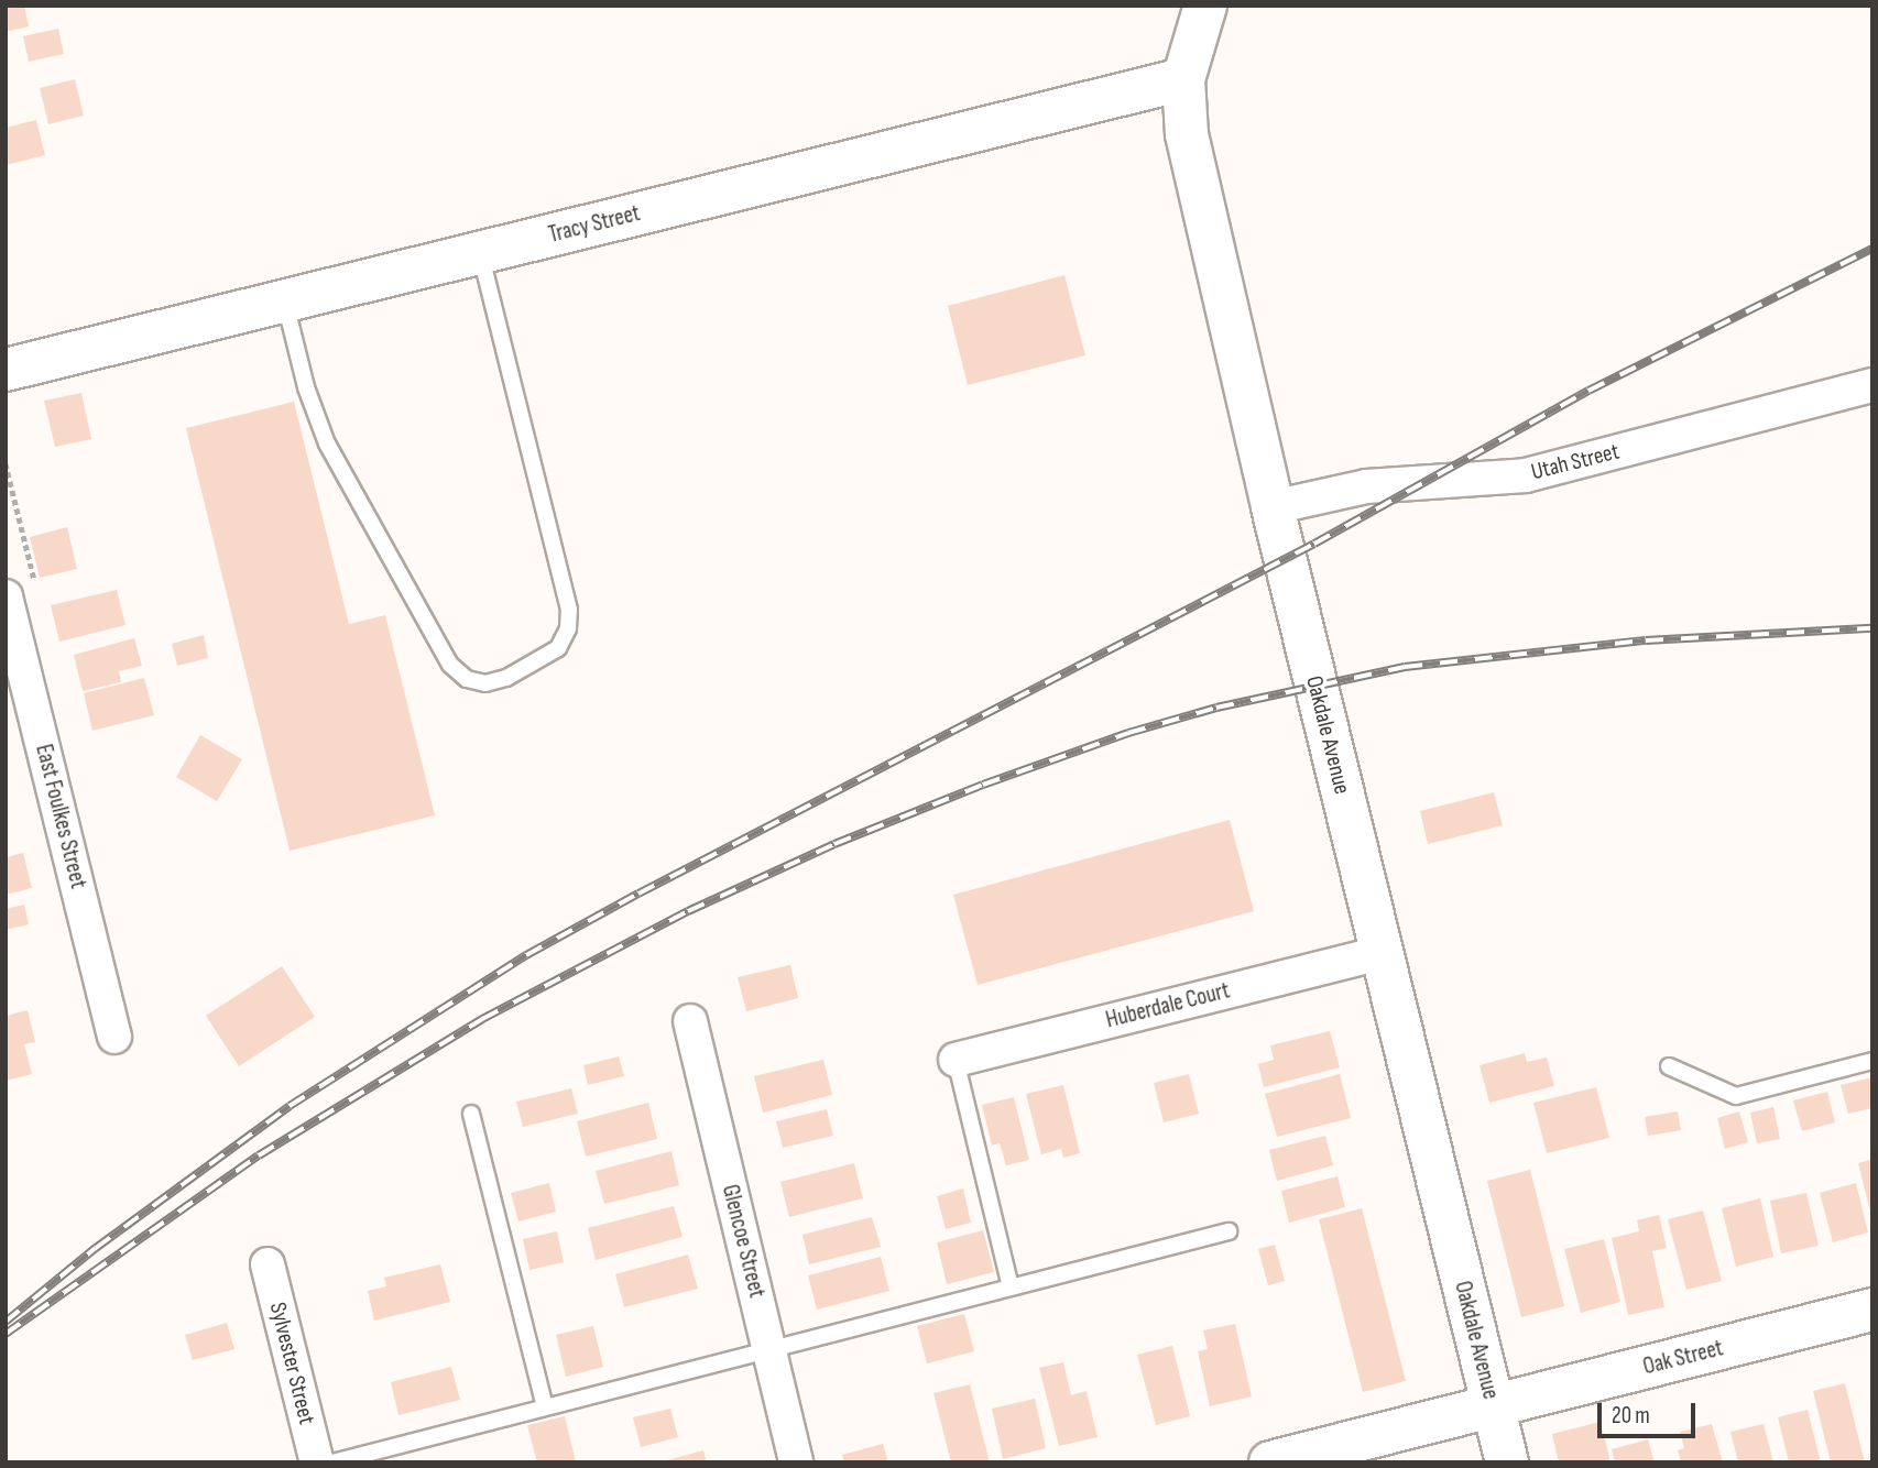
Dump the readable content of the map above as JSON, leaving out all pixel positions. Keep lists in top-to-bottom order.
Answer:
{
  "streets": {
    "street": [
      "Tracy Street",
      "Utah Street",
      "Oakdale Avenue",
      "East Foulkes Street",
      "Huberdale Court",
      "Glencoe Street",
      "Oak Street",
      "Sylvester Street"
    ]
  },
  "crossings": [
    ["Tracy Street", "Oakdale Avenue"],
    ["Utah Street", "Oakdale Avenue"],
    ["Oakdale Avenue", "Huberdale Court"],
    ["Oakdale Avenue", "Oak Street"]
  ],
  "scale_bar": "20 m"
}
